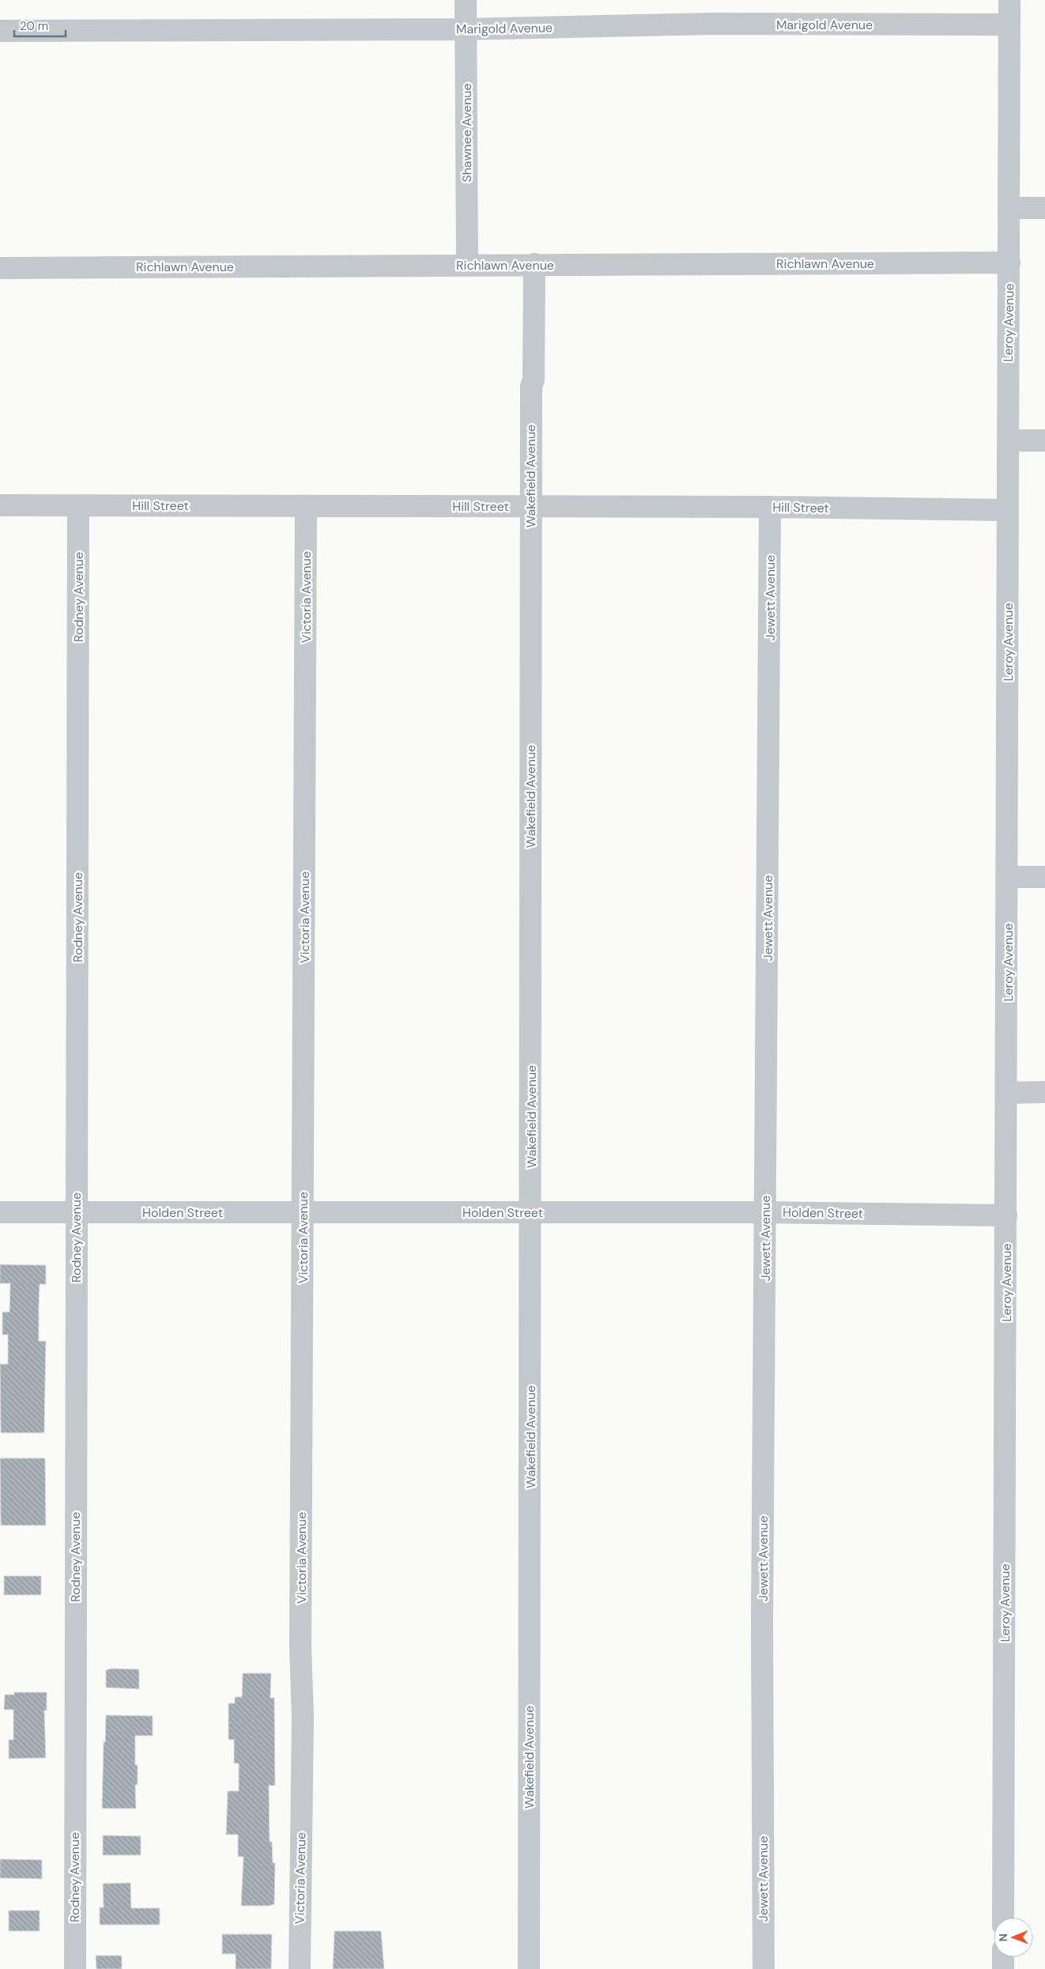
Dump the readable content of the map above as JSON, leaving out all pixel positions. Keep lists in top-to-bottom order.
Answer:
{
  "streets": {
    "street": [
      "Marigold Avenue",
      "Shawnee Avenue",
      "Richlawn Avenue",
      "Leroy Avenue",
      "Wakefield Avenue",
      "Hill Street",
      "Rodney Avenue",
      "Victoria Avenue",
      "Jewett Avenue",
      "Holden Street"
    ]
  },
  "crossings": [
    ["Marigold Avenue", "Shawnee Avenue"],
    ["Marigold Avenue", "Leroy Avenue"],
    ["Shawnee Avenue", "Richlawn Avenue"],
    ["Richlawn Avenue", "Leroy Avenue"],
    ["Richlawn Avenue", "Wakefield Avenue"],
    ["Leroy Avenue", "Hill Street"],
    ["Leroy Avenue", "Holden Street"],
    ["Wakefield Avenue", "Hill Street"],
    ["Wakefield Avenue", "Holden Street"],
    ["Hill Street", "Rodney Avenue"],
    ["Hill Street", "Victoria Avenue"],
    ["Hill Street", "Jewett Avenue"],
    ["Rodney Avenue", "Holden Street"],
    ["Victoria Avenue", "Holden Street"],
    ["Jewett Avenue", "Holden Street"]
  ],
  "scale_bar": "20 m",
  "north": "left"
}
